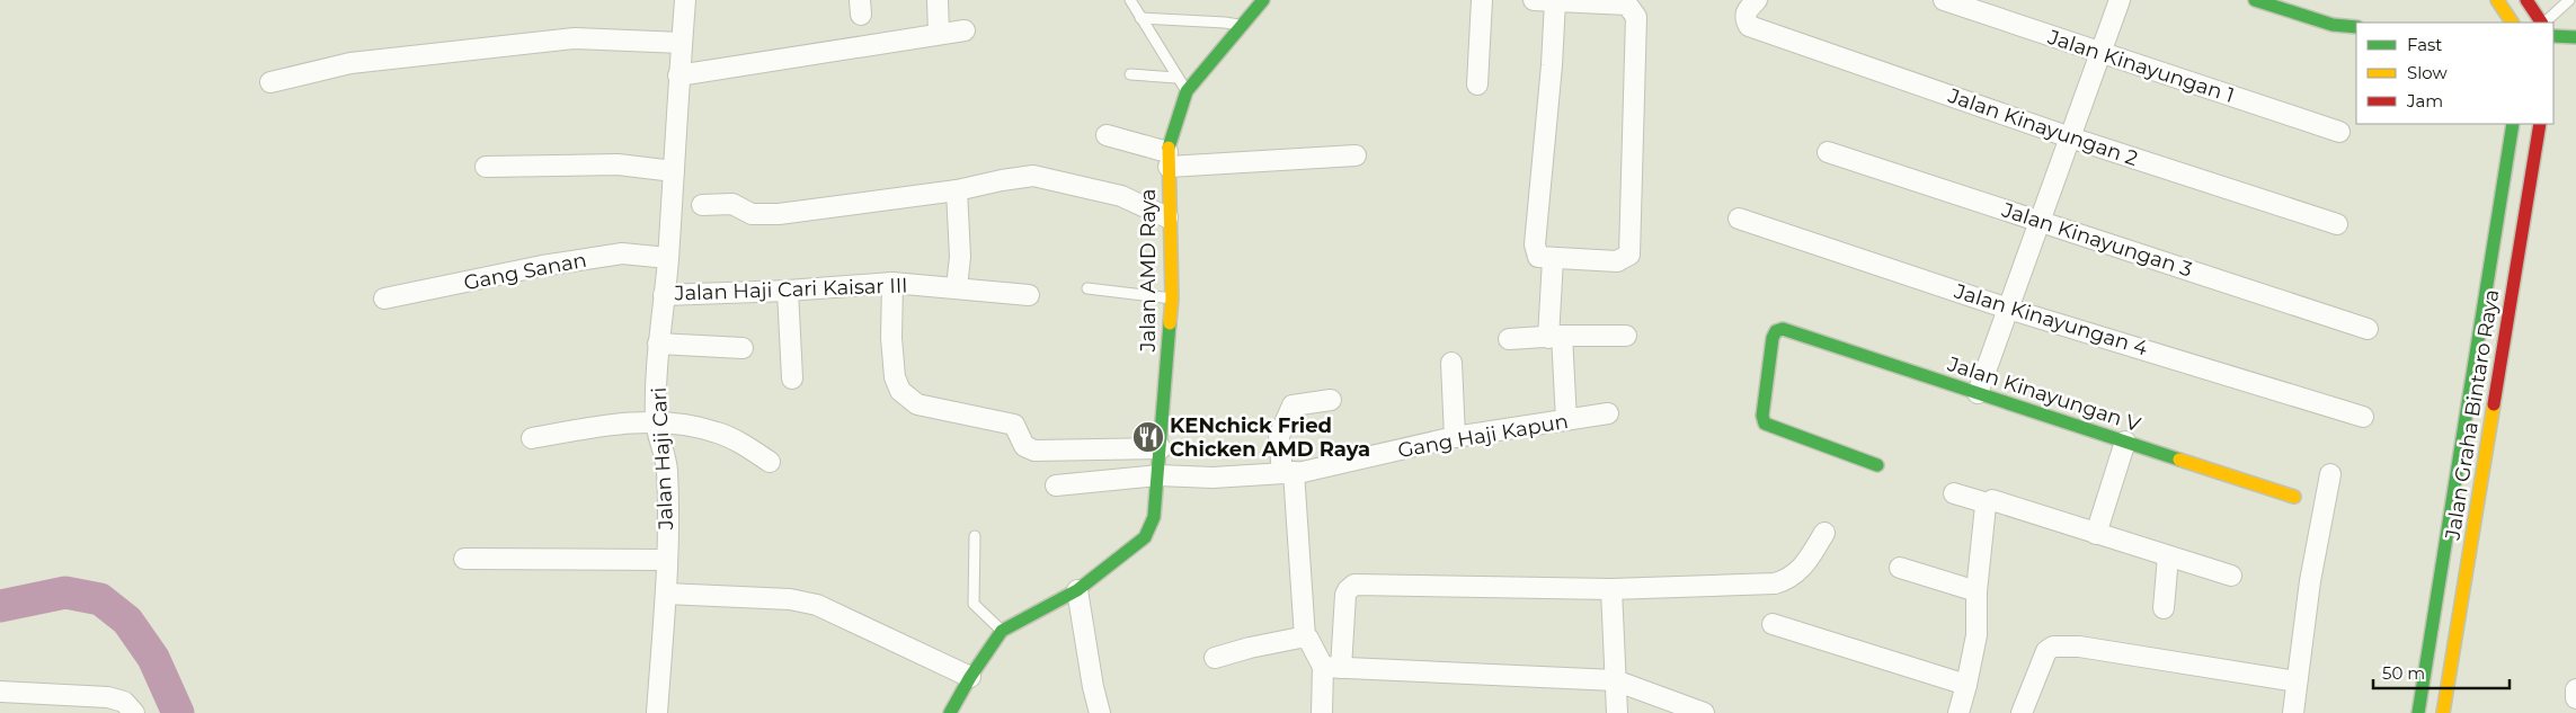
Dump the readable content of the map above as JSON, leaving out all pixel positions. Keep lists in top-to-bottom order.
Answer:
{
  "streets": {
    "street": [
      "Jalan Kinayungan 1",
      "Jalan Kinayungan 2",
      "Jalan Kinayungan 3",
      "Jalan AMD Raya",
      "Gang Sanan",
      "Jalan Haji Cari Kaisar III",
      "Jalan Kinayungan 4",
      "Jalan Kinayungan V",
      "Jalan Graha Bintaro Raya",
      "Gang Haji Kapun",
      "Jalan Haji Cari"
    ]
  },
  "crossings": [
    ["Jalan AMD Raya", "Gang Haji Kapun"],
    ["Gang Sanan", "Jalan Haji Cari"],
    ["Jalan Haji Cari Kaisar III", "Jalan Haji Cari"]
  ],
  "places": {
    "restaurant": ["KENchick Fried Chicken AMD Raya"]
  },
  "legend": ["Fast", "Slow", "Jam"],
  "scale_bar": "50 m"
}
